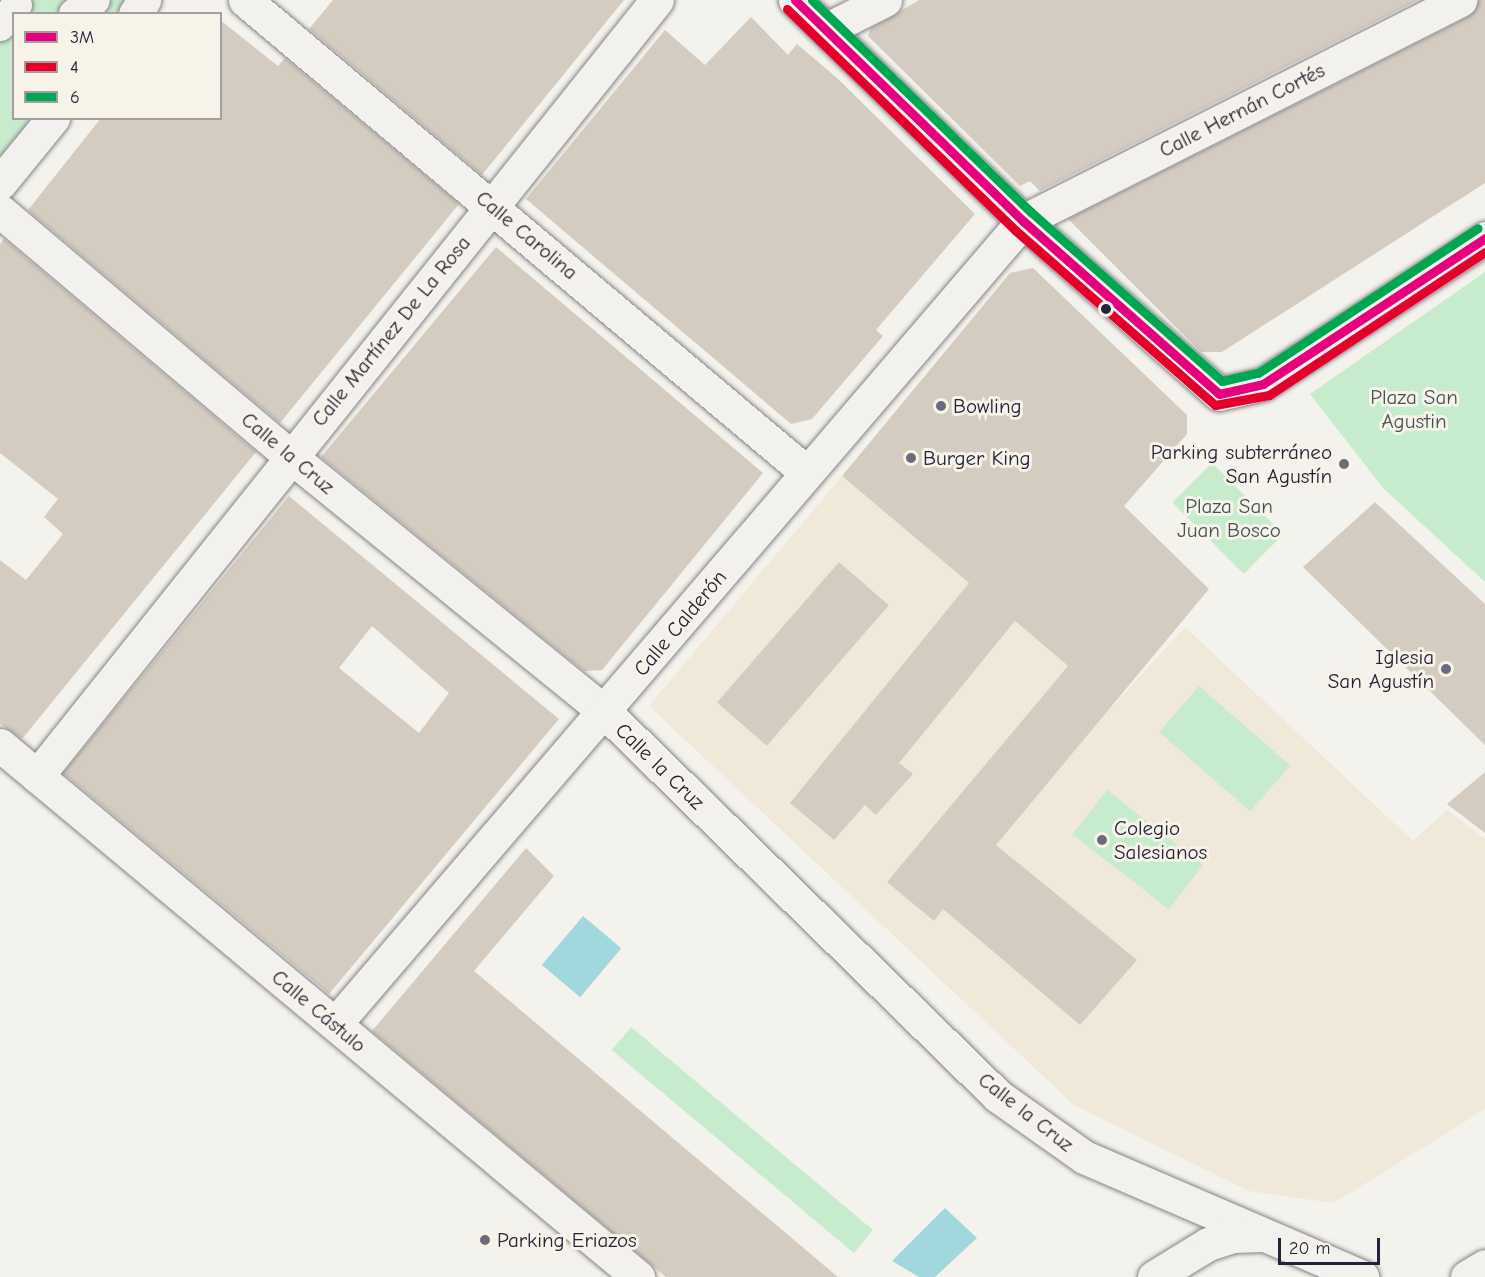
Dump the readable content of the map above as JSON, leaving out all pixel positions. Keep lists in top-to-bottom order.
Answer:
{
  "streets": {
    "street": [
      "Calle Hernán Cortés",
      "Calle Carolina",
      "Calle Martínez De La Rosa",
      "Calle la Cruz",
      "Calle Calderón",
      "Calle Cástulo"
    ]
  },
  "crossings": [
    ["Calle Hernán Cortés", "Calle Calderón"],
    ["Calle Carolina", "Calle Martínez De La Rosa"],
    ["Calle Carolina", "Calle Calderón"],
    ["Calle Martínez De La Rosa", "Calle la Cruz"],
    ["Calle Martínez De La Rosa", "Calle Cástulo"],
    ["Calle la Cruz", "Calle Calderón"],
    ["Calle Calderón", "Calle Cástulo"]
  ],
  "parks": ["Plaza San Agustin", "Plaza San Juan Bosco"],
  "places": [
    "Bowling",
    "Burger King",
    "Parking subterráneo San Agustín",
    "Iglesia San Agustín",
    "Colegio Salesianos",
    "Parking Eriazos"
  ],
  "lines": ["transit line 3M", "transit line 6", "transit line 4"],
  "legend": ["3M", "4", "6"],
  "scale_bar": "20 m"
}
